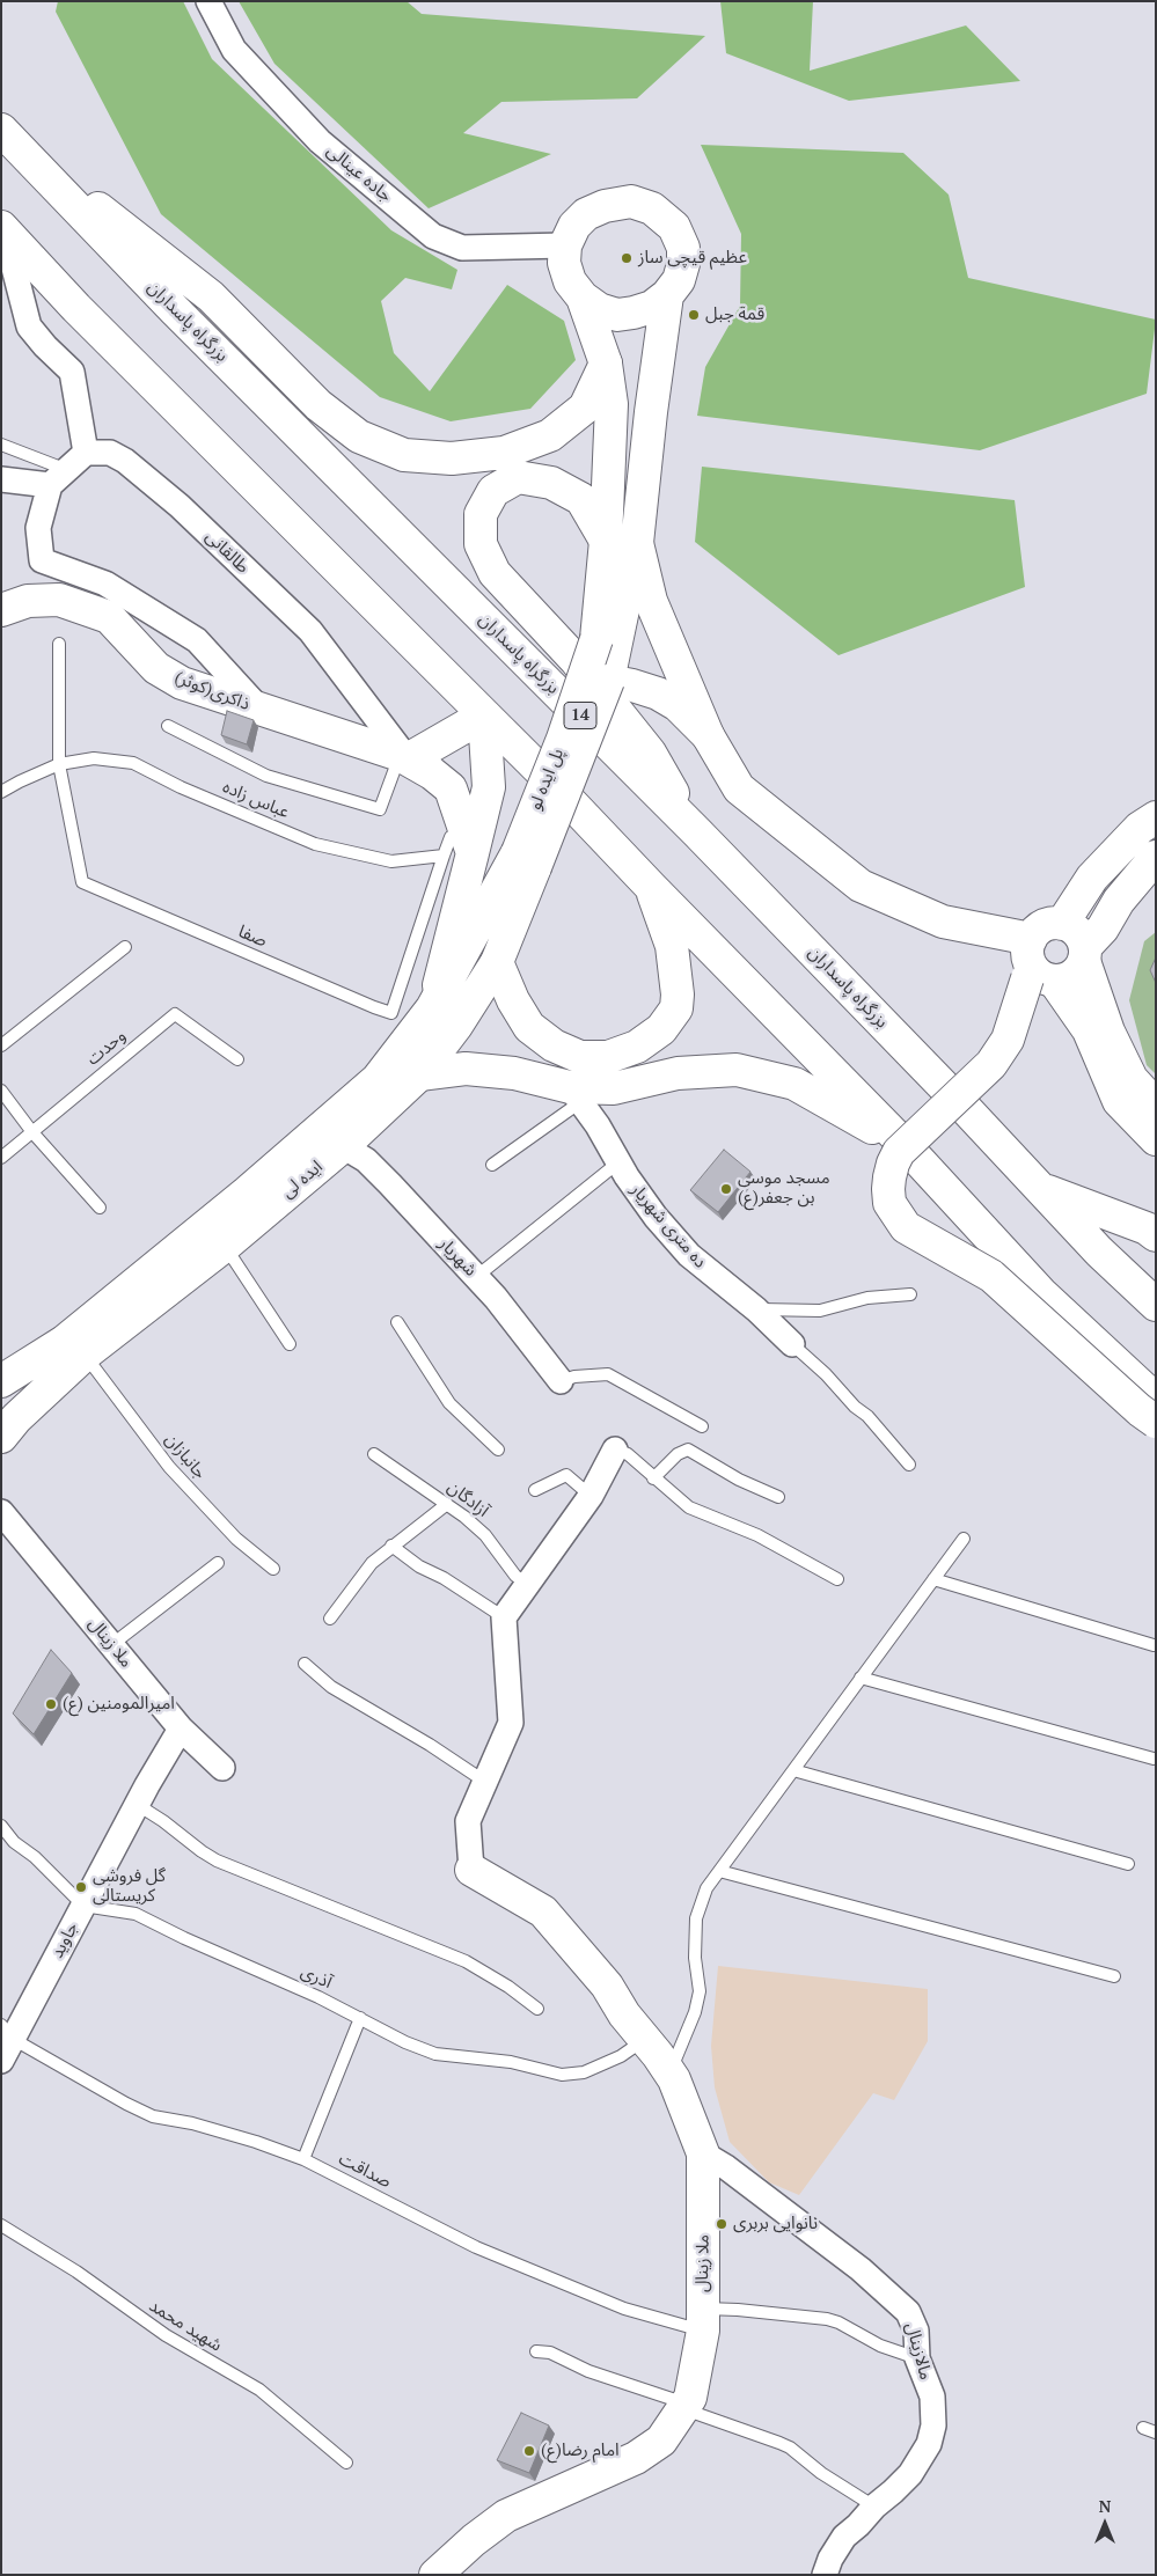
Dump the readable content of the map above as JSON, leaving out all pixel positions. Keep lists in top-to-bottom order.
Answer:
{
  "streets": {
    "main road": [
      "بزرگراه پاسداران",
      "ذاکری(کوثر)",
      "14",
      "پل ایده لو",
      "ایده لی",
      "ملا زینال"
    ],
    "street": [
      "جاده عینالی",
      "طالقانی",
      "ده متری شهریار",
      "شهریار",
      "جاوید",
      "مالازینال"
    ],
    "lane": [
      "عباس زاده",
      "صفا",
      "وحدت",
      "جانبازان",
      "آزادگان",
      "آذری",
      "صداقت",
      "شهید محمد"
    ]
  },
  "crossings": [
    ["جاده عینالی", "پل ایده لو"],
    ["طالقانی", "ذاکری(کوثر)"],
    ["ذاکری(کوثر)", "عباس زاده"],
    ["ذاکری(کوثر)", "صفا"],
    ["پل ایده لو", "ایده لی"],
    ["عباس زاده", "صفا"],
    ["ایده لی", "شهریار"],
    ["ایده لی", "جانبازان"],
    ["ملا زینال", "جاوید"],
    ["ملا زینال", "آذری"],
    ["ملا زینال", "صداقت"],
    ["ملا زینال", "مالازینال"],
    ["جاوید", "آذری"],
    ["جاوید", "صداقت"],
    ["صداقت", "مالازینال"]
  ],
  "places": [
    "عظیم قیچی ساز",
    "قمة جبل",
    "مسجد موسی بن جعفر(ع)",
    "امیرالمومنین (ع)",
    "گل فروشی کریستالی",
    "نانوایی بربری",
    "امام رضا(ع)"
  ],
  "north": "top"
}
